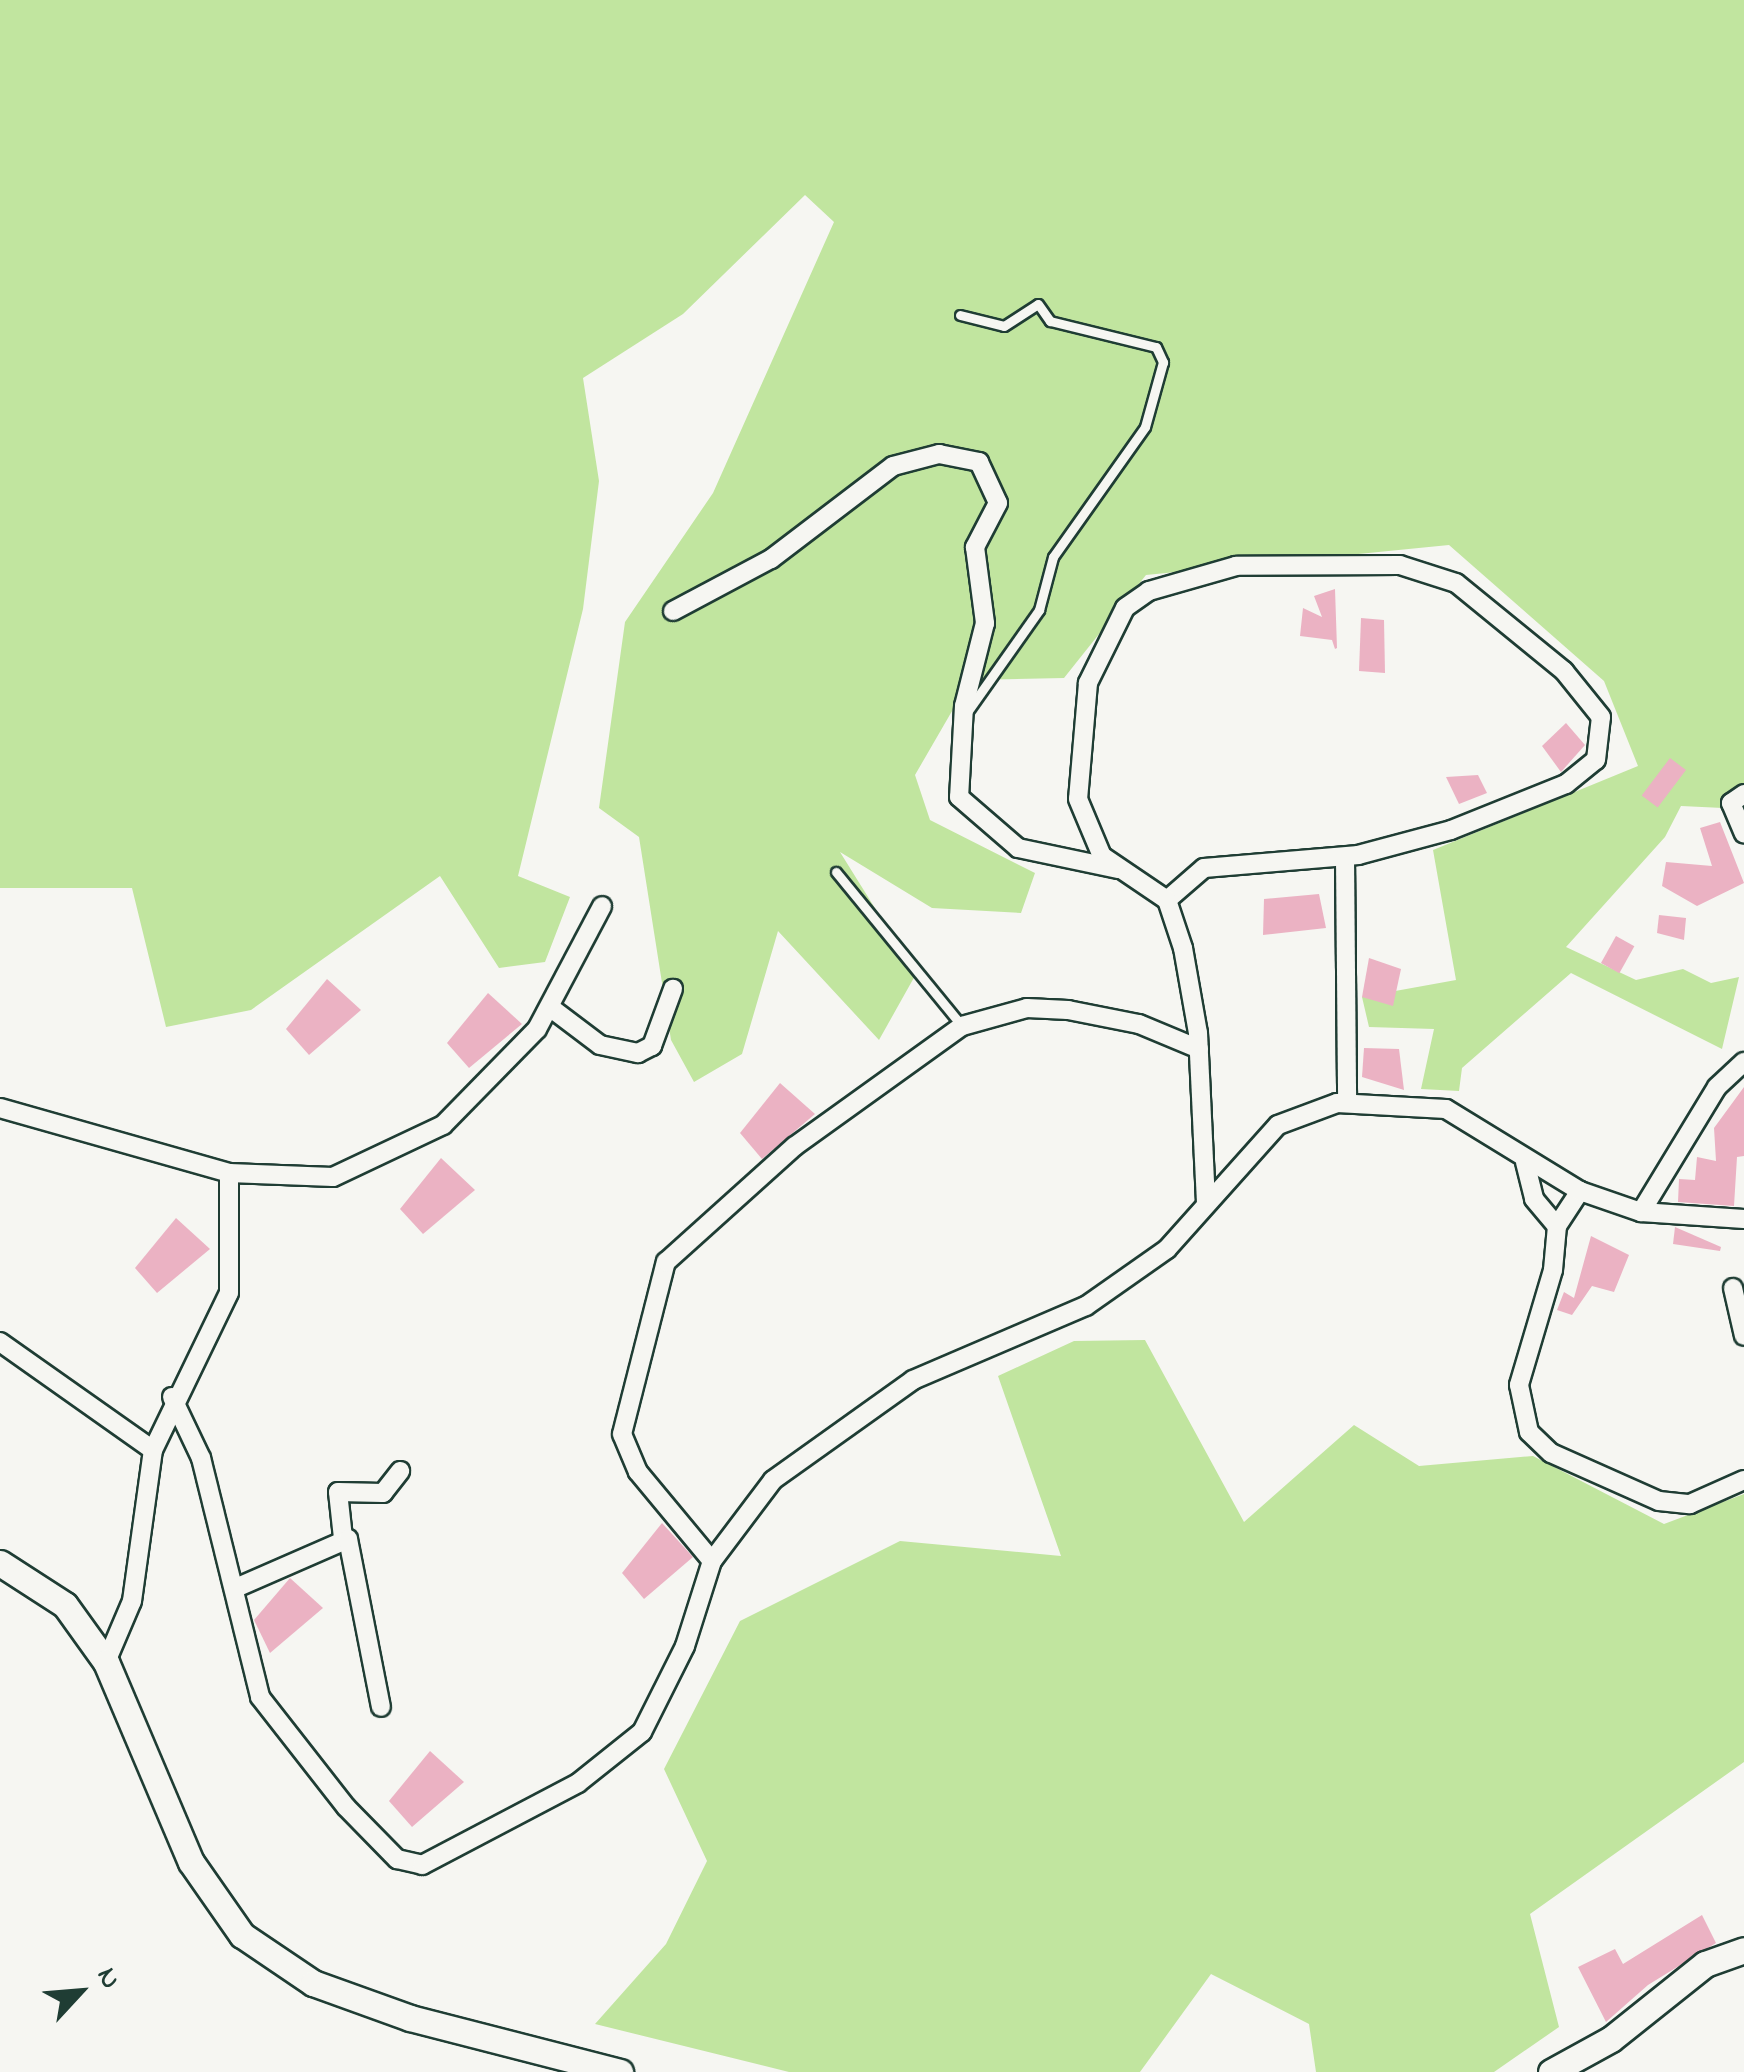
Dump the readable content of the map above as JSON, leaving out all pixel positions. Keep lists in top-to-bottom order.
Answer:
{
  "north": "top right"
}
